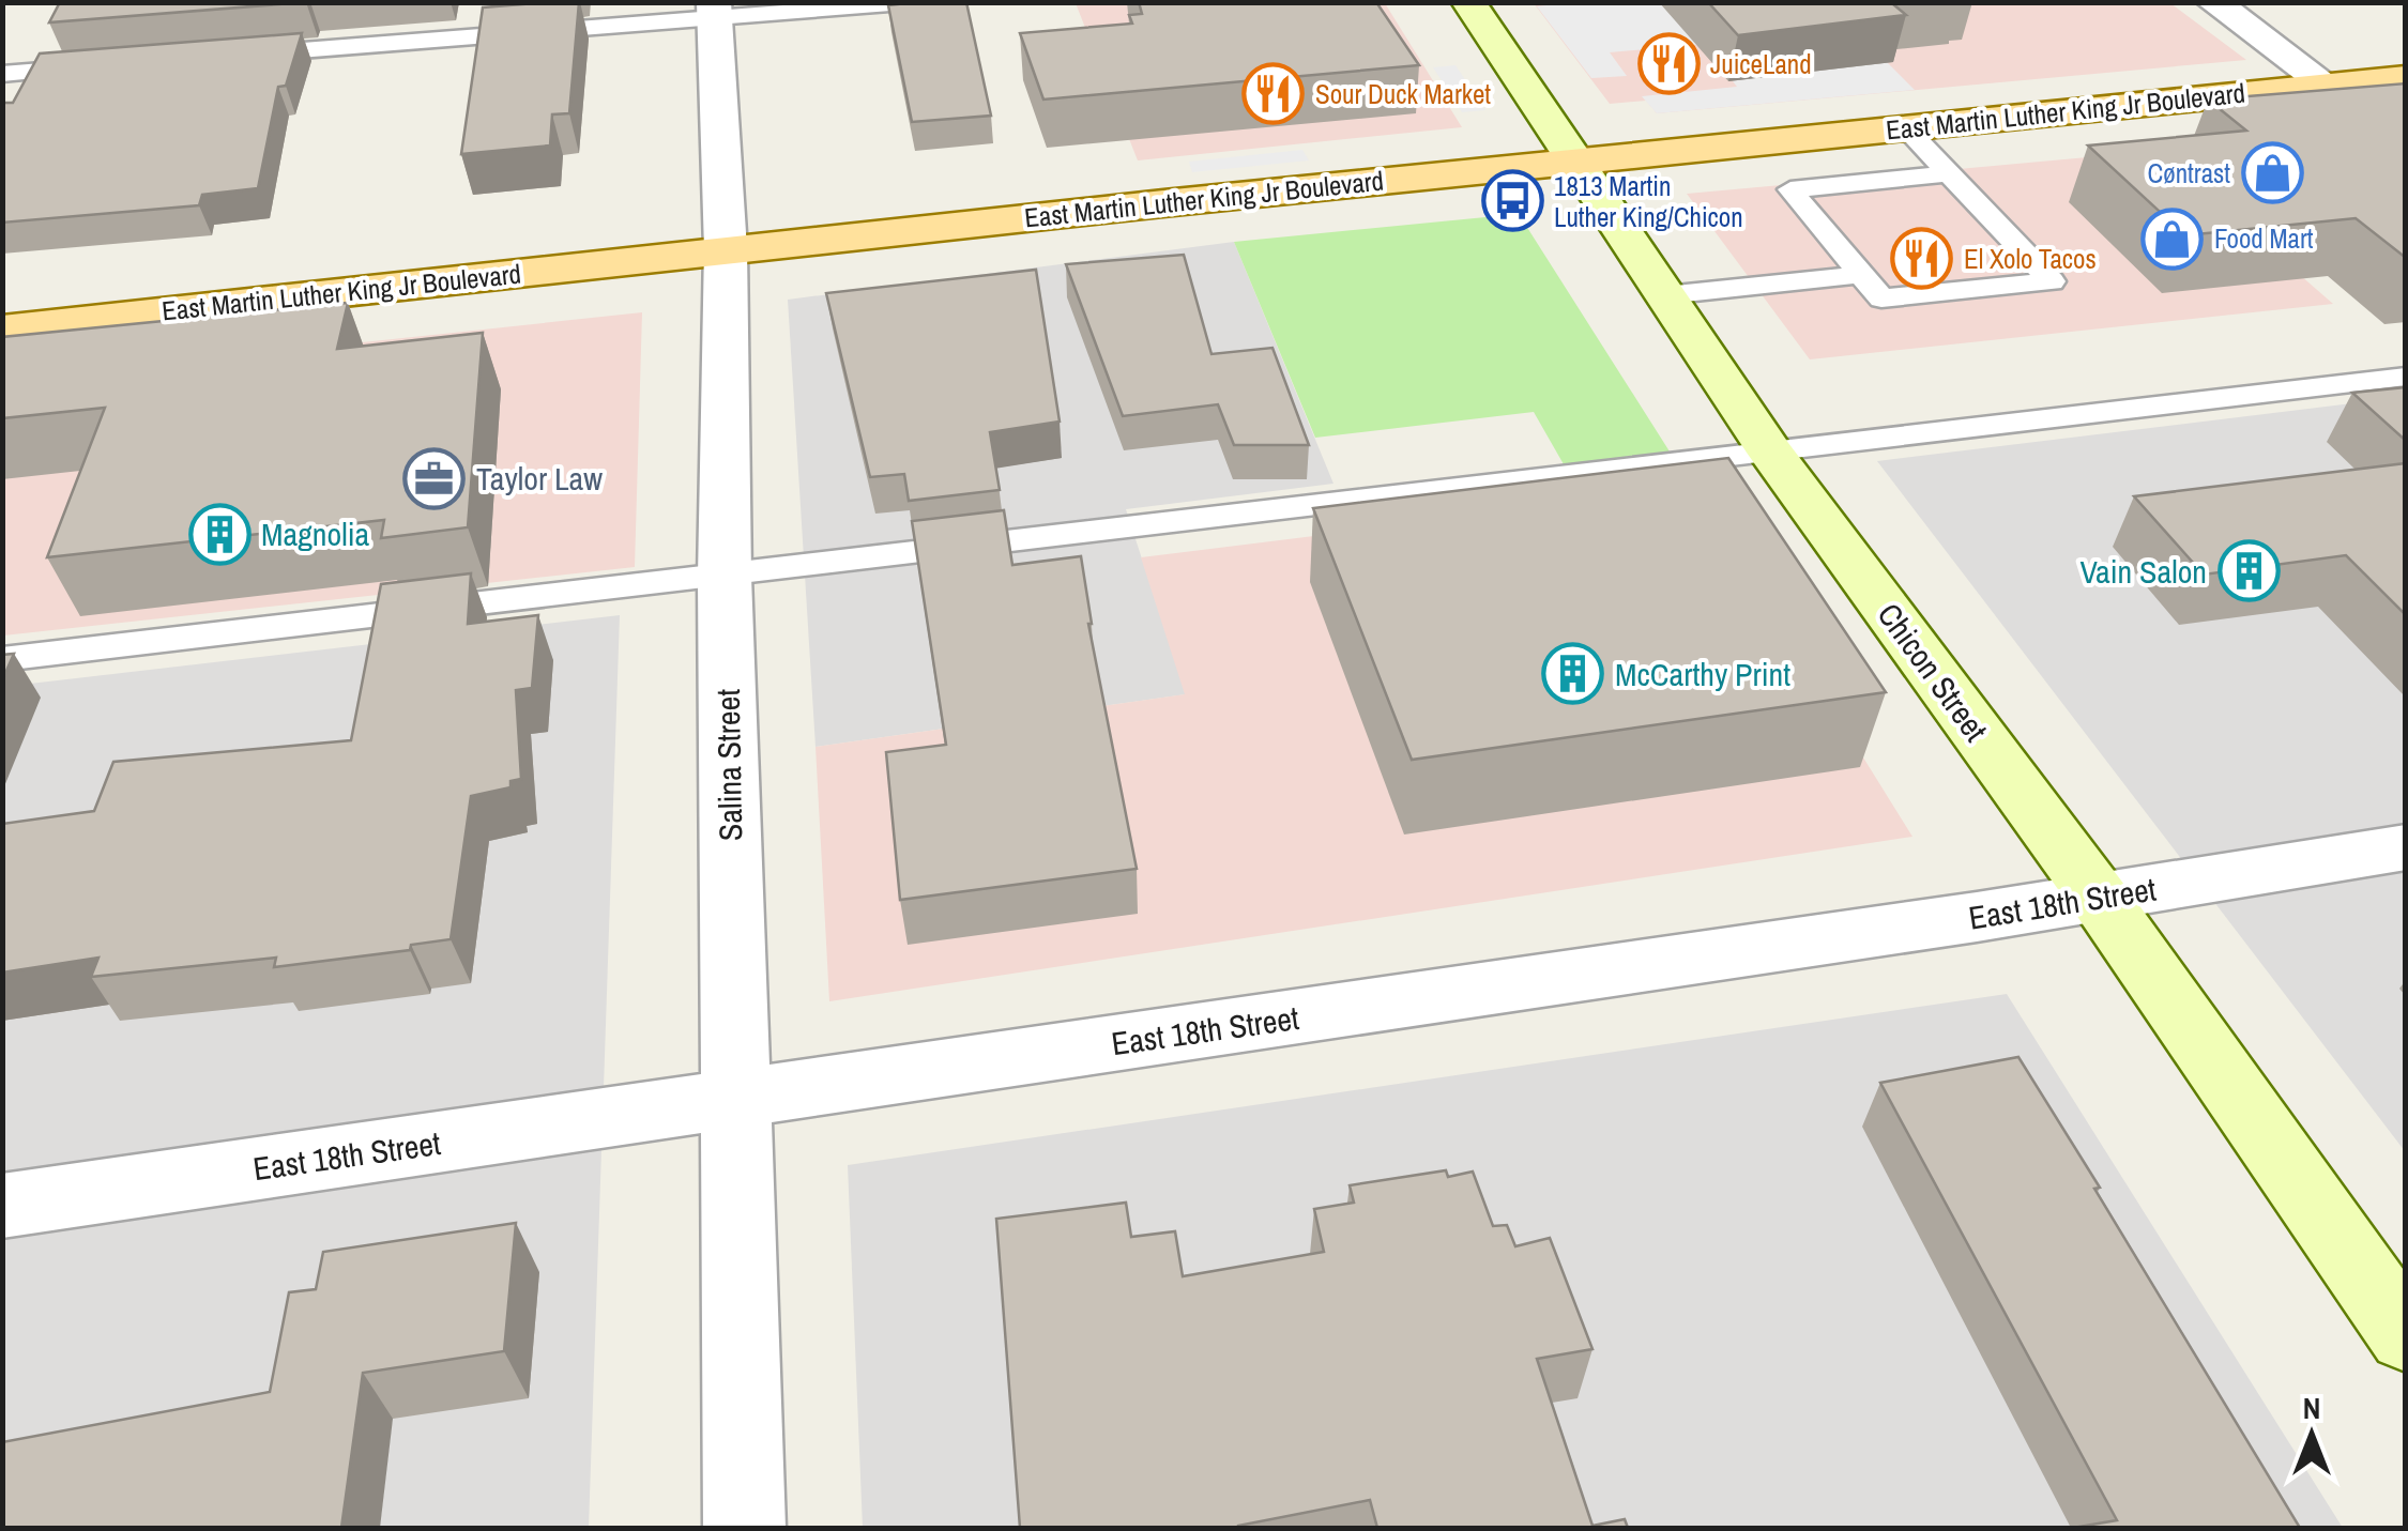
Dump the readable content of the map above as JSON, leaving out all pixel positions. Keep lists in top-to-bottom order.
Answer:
{
  "streets": {
    "main road": ["East Martin Luther King Jr Boulevard"],
    "street": ["Chicon Street", "Salina Street", "East 18th Street"]
  },
  "crossings": [
    ["East Martin Luther King Jr Boulevard", "Chicon Street"],
    ["East Martin Luther King Jr Boulevard", "Salina Street"],
    ["Chicon Street", "East 18th Street"],
    ["Salina Street", "East 18th Street"]
  ],
  "places": {
    "restaurant": ["JuiceLand", "Sour Duck Market", "El Xolo Tacos"],
    "shop": ["Cøntrast", "Food Mart"],
    "bus stop": ["1813 Martin Luther King/Chicon"],
    "office": ["Taylor Law"],
    "building": ["Magnolia", "Vain Salon", "McCarthy Print"]
  },
  "north": "top"
}
